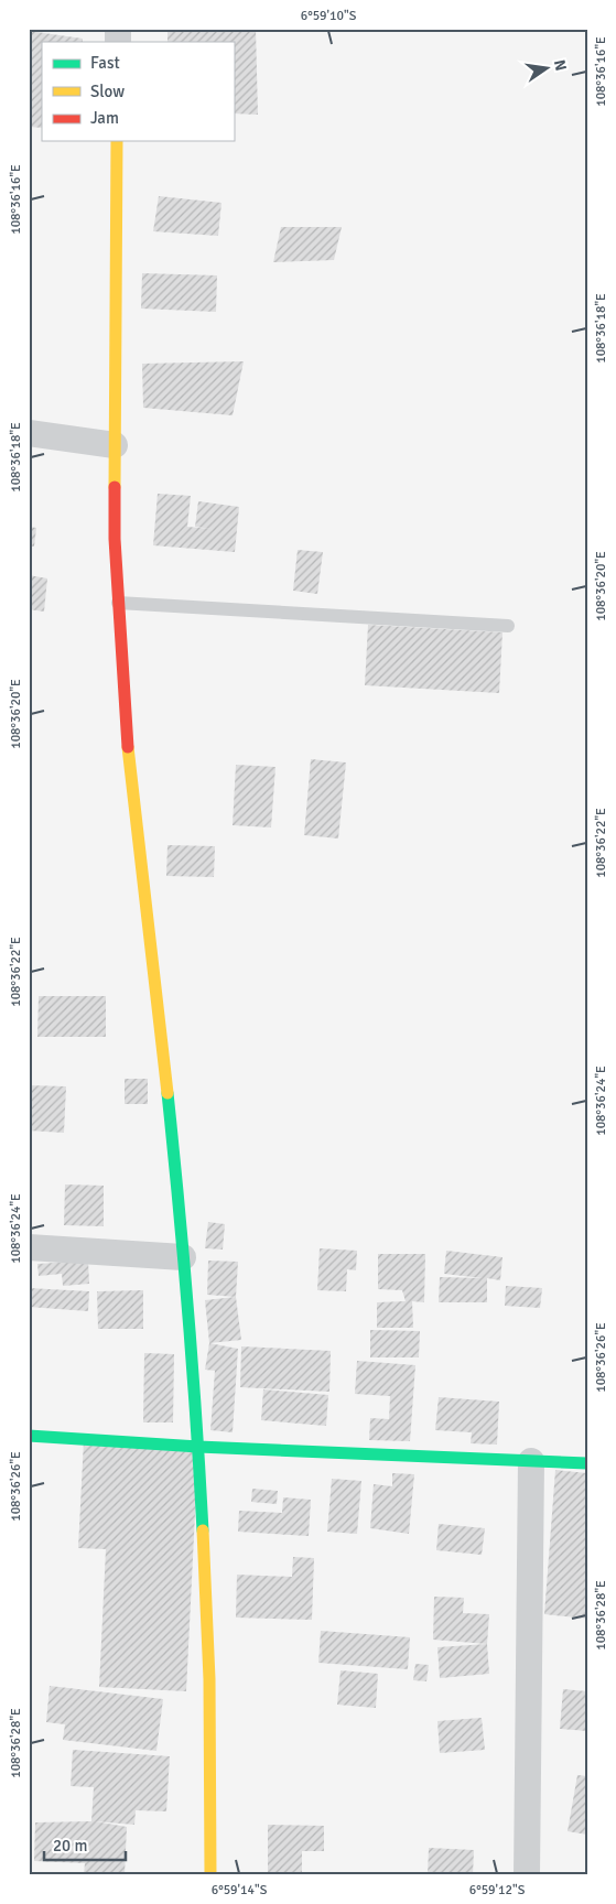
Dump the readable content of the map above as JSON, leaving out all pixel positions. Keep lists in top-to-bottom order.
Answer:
{
  "legend": ["Fast", "Slow", "Jam"],
  "scale_bar": "20 m",
  "north": "right",
  "coordinates": [
    "6°59'10\"S",
    "108°36'16\"E",
    "108°36'18\"E",
    "108°36'20\"E",
    "108°36'22\"E",
    "108°36'24\"E",
    "108°36'26\"E",
    "108°36'28\"E",
    "6°59'14\"S",
    "6°59'12\"S"
  ]
}
